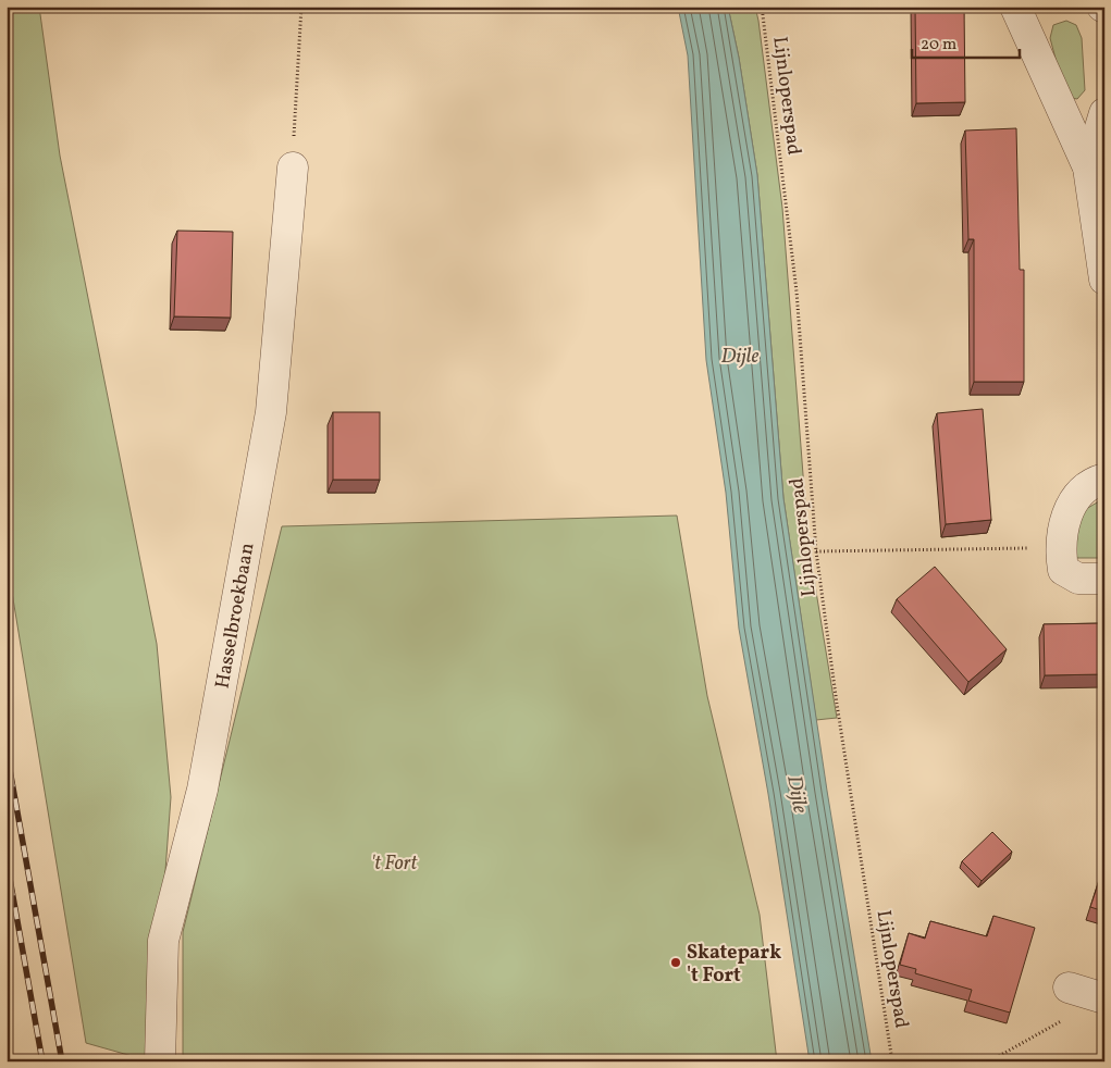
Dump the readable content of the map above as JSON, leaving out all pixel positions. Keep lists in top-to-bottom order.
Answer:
{
  "streets": {
    "street": ["Hasselbroekbaan"],
    "path": ["Lijnloperspad"]
  },
  "water": ["Dijle"],
  "parks": ["'t Fort"],
  "places": ["Skatepark 't Fort"],
  "scale_bar": "20 m"
}
